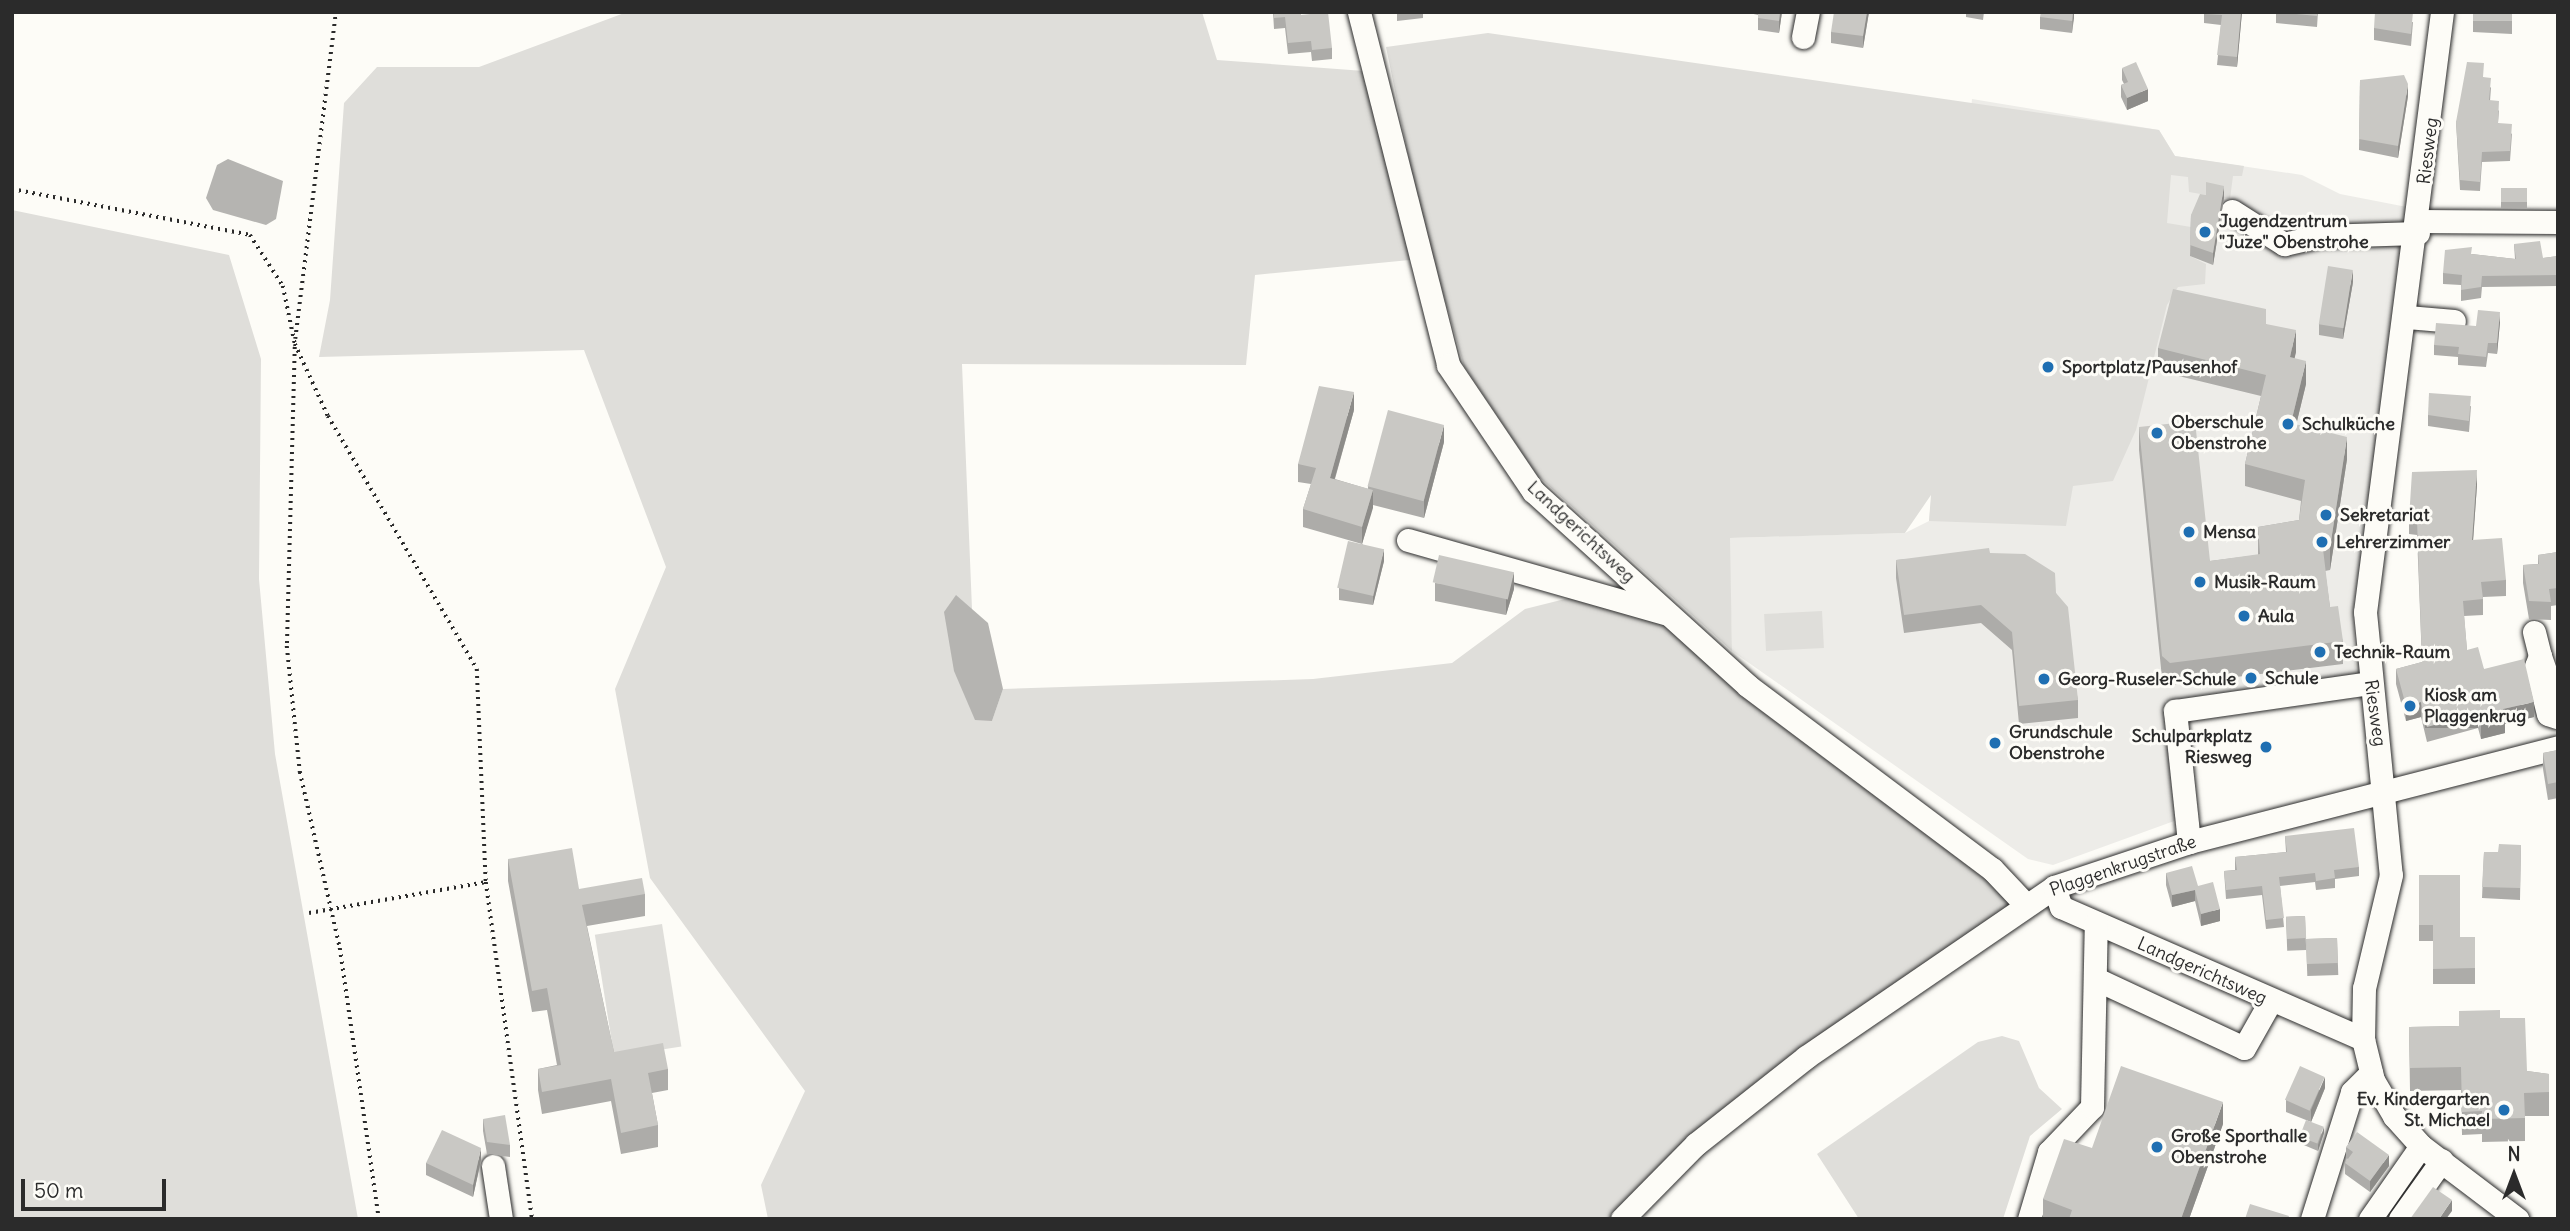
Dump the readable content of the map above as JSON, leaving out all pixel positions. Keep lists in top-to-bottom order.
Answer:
{
  "streets": {
    "street": ["Riesweg", "Landgerichtsweg", "Plaggenkrugstraße"]
  },
  "crossings": [
    ["Riesweg", "Landgerichtsweg"],
    ["Riesweg", "Plaggenkrugstraße"],
    ["Landgerichtsweg", "Plaggenkrugstraße"]
  ],
  "places": [
    "Jugendzentrum \"Juze\" Obenstrohe",
    "Sportplatz/Pausenhof",
    "Schulküche",
    "Oberschule Obenstrohe",
    "Sekretariat",
    "Mensa",
    "Lehrerzimmer",
    "Musik-Raum",
    "Aula",
    "Technik-Raum",
    "Schule",
    "Georg-Ruseler-Schule",
    "Kiosk am Plaggenkrug",
    "Grundschule Obenstrohe",
    "Schulparkplatz Riesweg",
    "Ev. Kindergarten St. Michael",
    "Große Sporthalle Obenstrohe"
  ],
  "scale_bar": "50 m",
  "north": "top"
}
